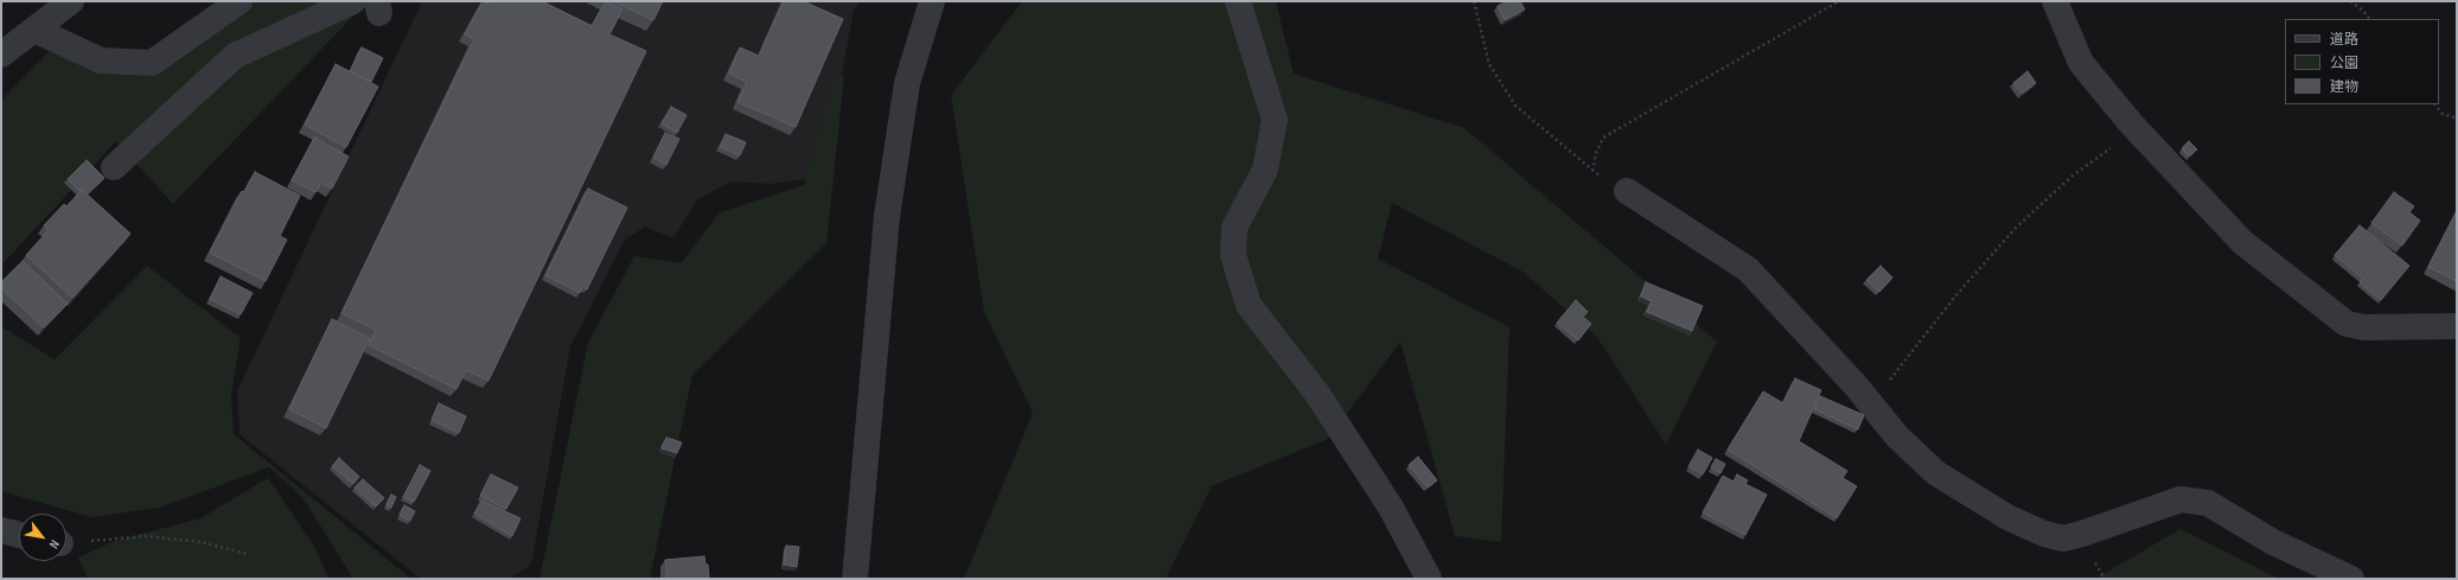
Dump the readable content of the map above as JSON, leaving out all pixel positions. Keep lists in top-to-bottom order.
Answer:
{
  "legend": ["道路", "公園", "建物"],
  "north": "bottom right"
}
